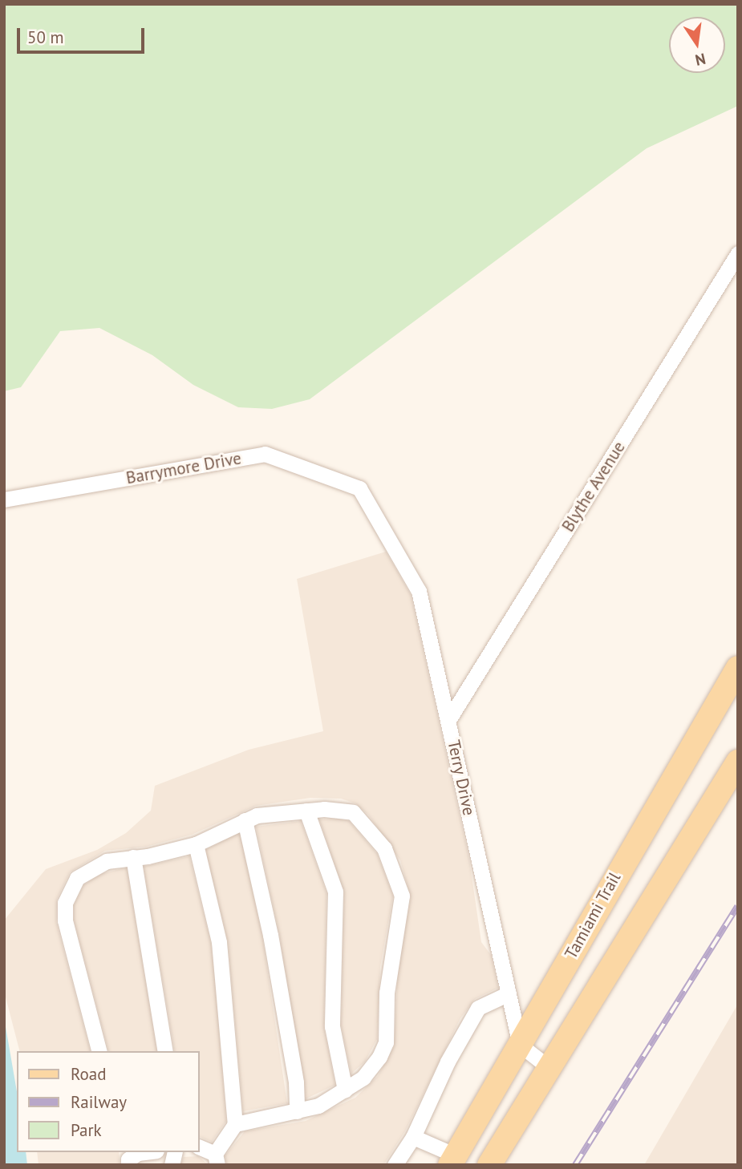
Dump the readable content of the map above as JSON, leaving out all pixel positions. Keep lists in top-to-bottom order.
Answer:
{
  "streets": {
    "main road": ["Tamiami Trail"],
    "street": ["Barrymore Drive", "Blythe Avenue", "Terry Drive"]
  },
  "crossings": [
    ["Barrymore Drive", "Terry Drive"],
    ["Blythe Avenue", "Terry Drive"],
    ["Terry Drive", "Tamiami Trail"]
  ],
  "legend": ["Road", "Railway", "Park"],
  "scale_bar": "50 m",
  "north": "bottom"
}
